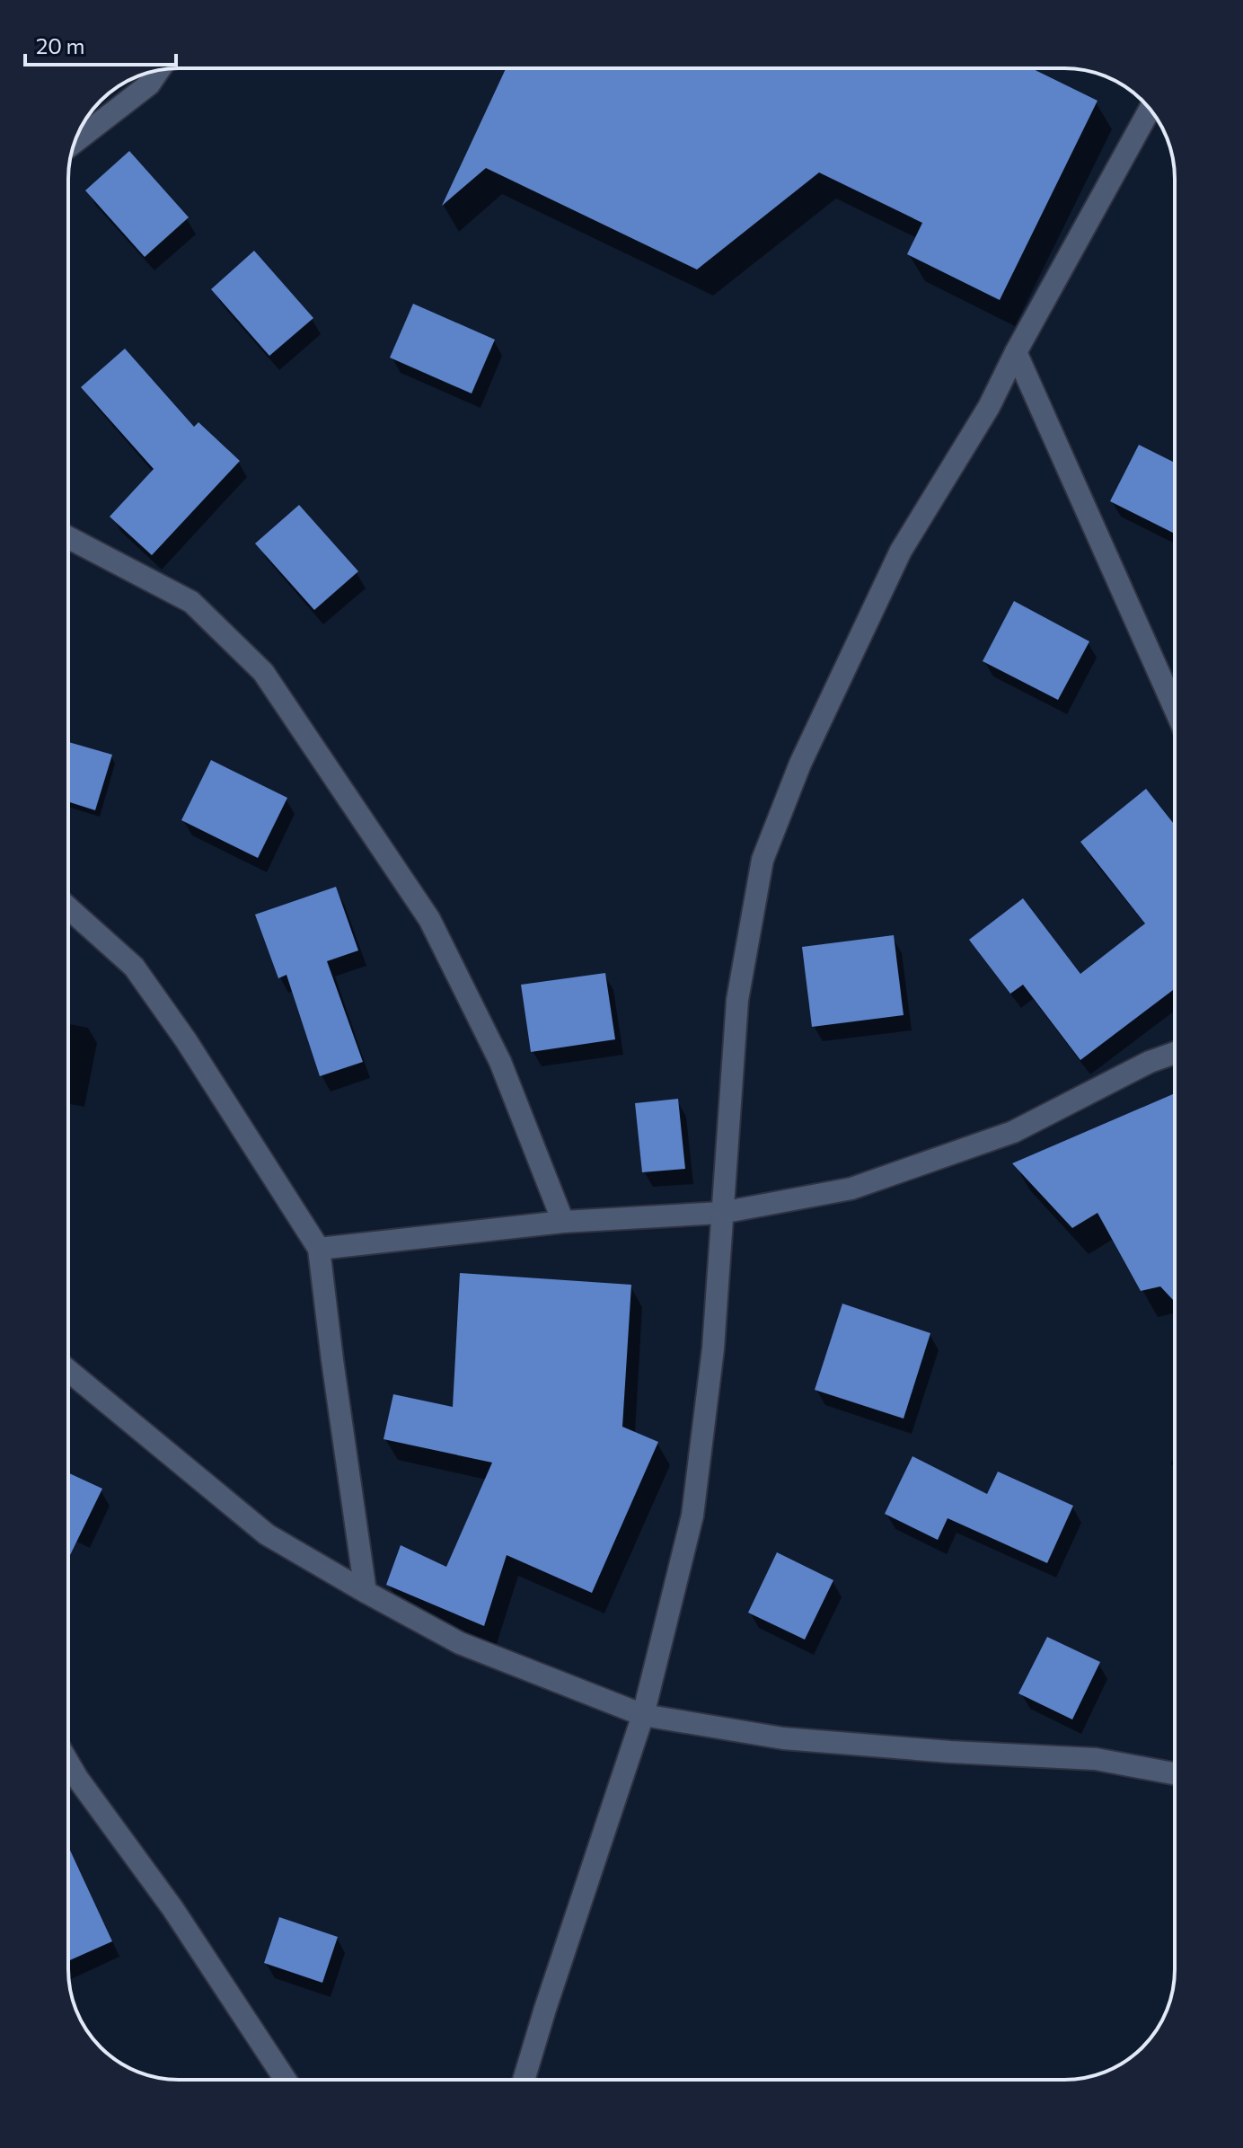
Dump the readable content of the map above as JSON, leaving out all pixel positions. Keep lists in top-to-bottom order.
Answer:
{
  "scale_bar": "20 m"
}
